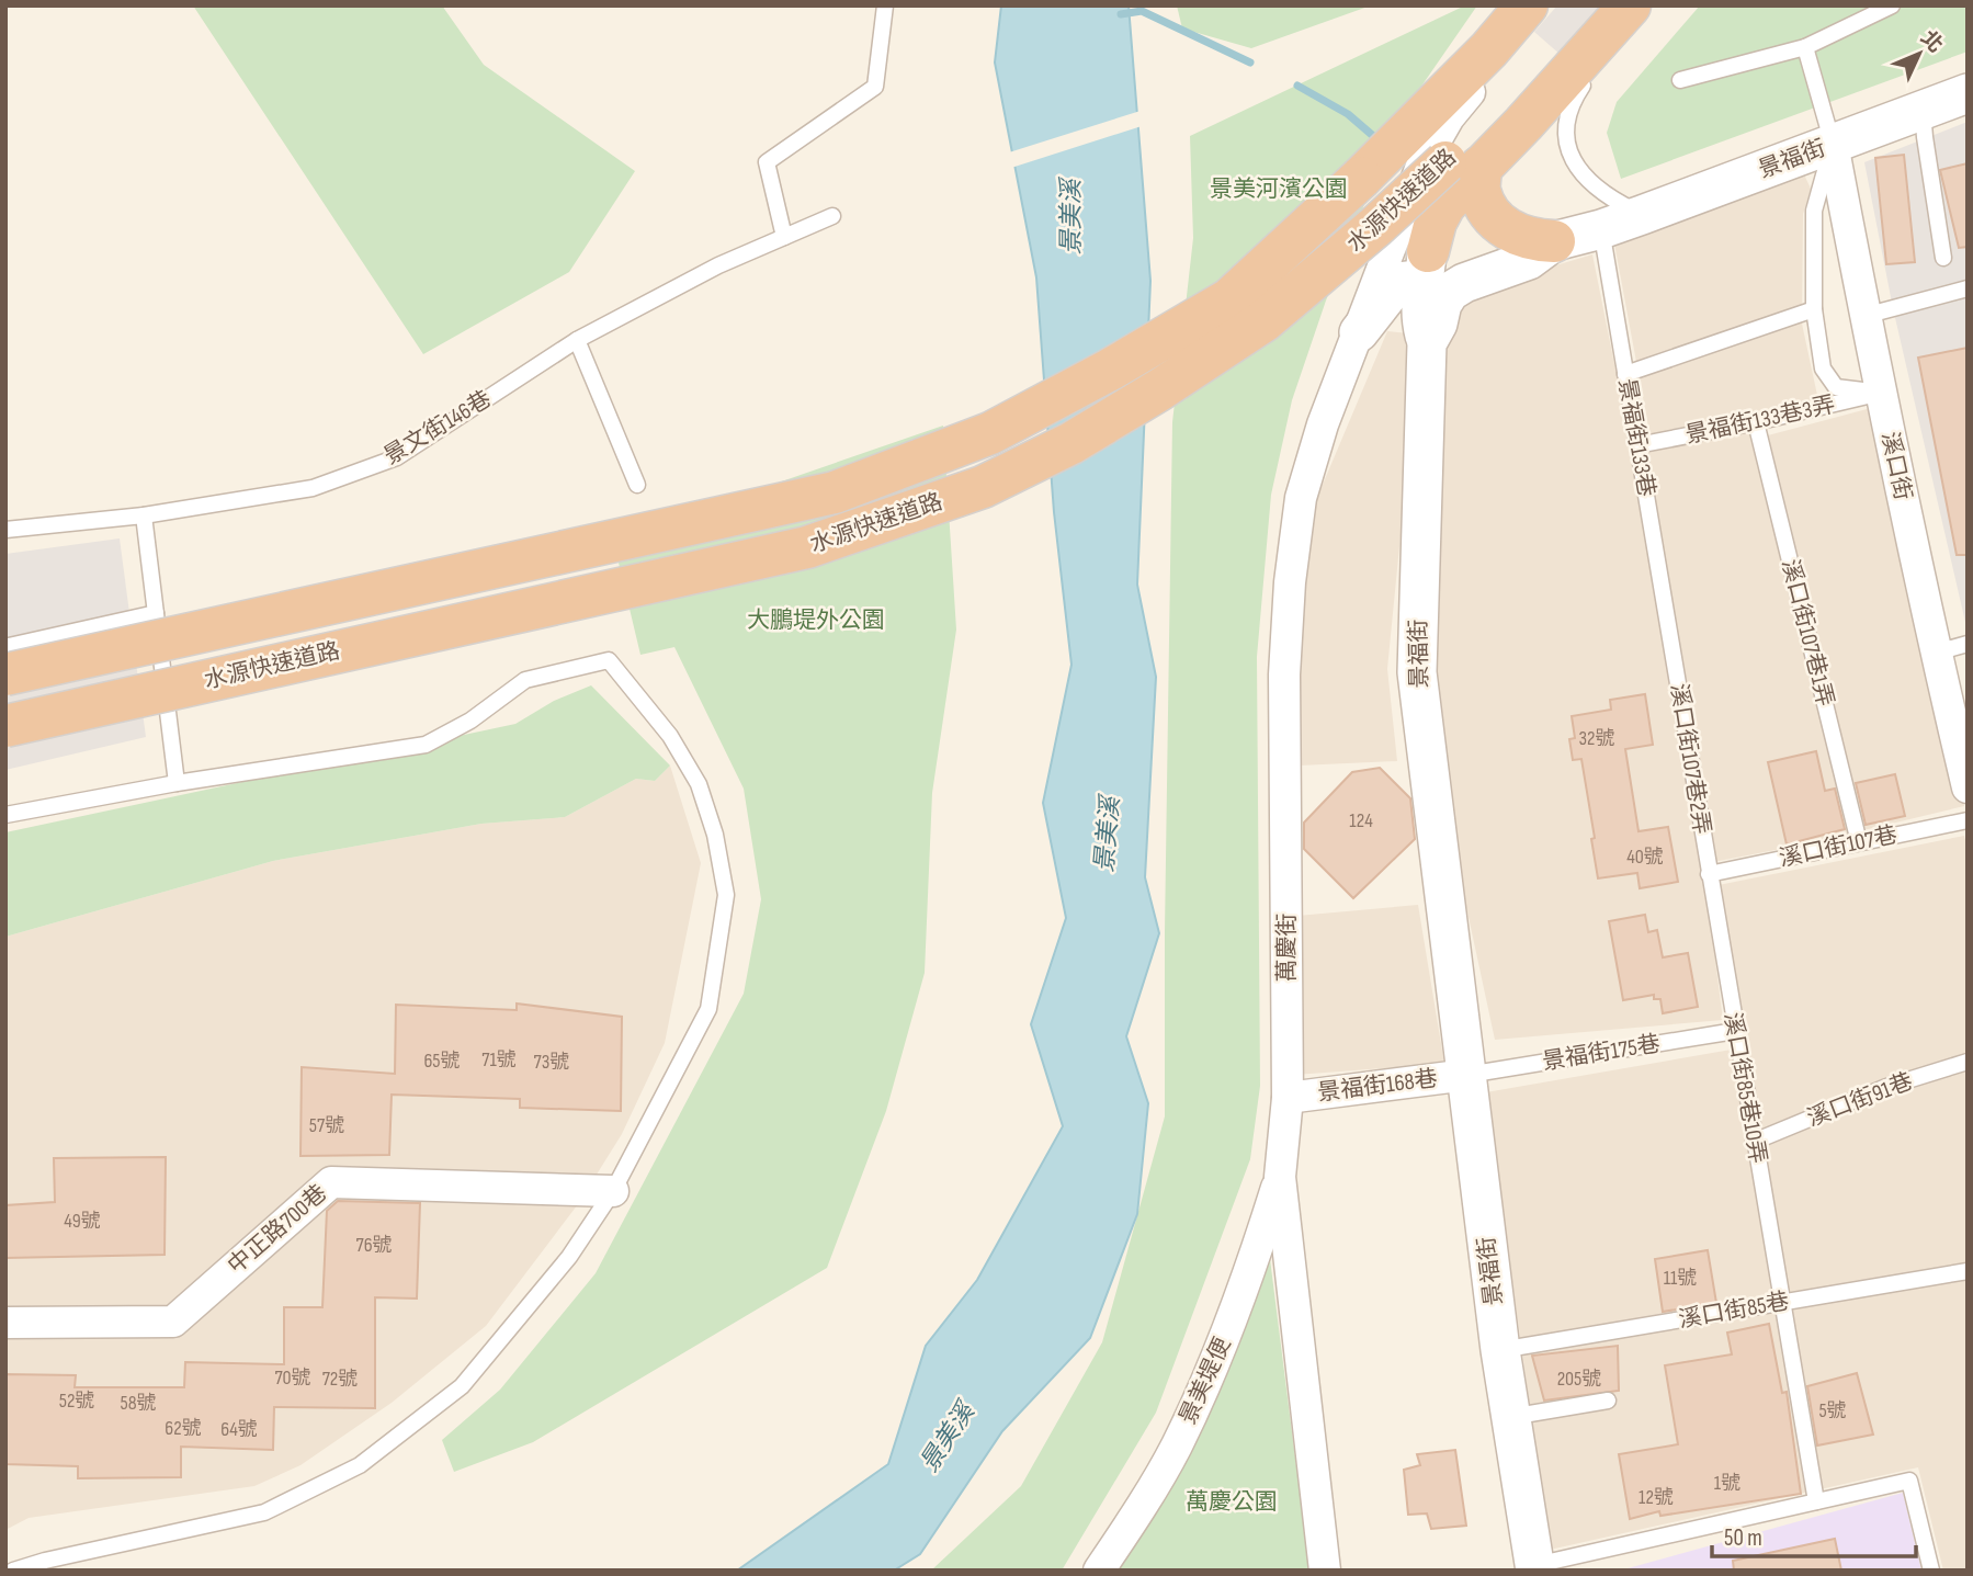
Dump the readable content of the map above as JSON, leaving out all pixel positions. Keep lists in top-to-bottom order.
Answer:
{
  "streets": {
    "highway": ["水源快速道路"],
    "street": [
      "景福街",
      "溪口街",
      "萬慶街",
      "景福街168巷",
      "中正路700巷",
      "景美堤便"
    ],
    "lane": [
      "景福街133巷3弄",
      "景文街146巷",
      "景福街133巷",
      "溪口街107巷1弄",
      "溪口街107巷2弄",
      "溪口街107巷",
      "景福街175巷",
      "溪口街85巷10弄",
      "溪口街91巷",
      "溪口街85巷"
    ]
  },
  "crossings": [
    ["景福街", "景福街133巷"],
    ["景福街", "溪口街"],
    ["景福街", "景福街175巷"],
    ["景福街", "景福街168巷"],
    ["景福街", "溪口街85巷"],
    ["景福街133巷3弄", "景福街133巷"],
    ["景福街133巷3弄", "溪口街"],
    ["景福街133巷3弄", "溪口街107巷1弄"],
    ["景福街133巷", "溪口街107巷2弄"],
    ["溪口街107巷1弄", "溪口街107巷"],
    ["溪口街107巷2弄", "溪口街107巷"],
    ["溪口街107巷2弄", "溪口街85巷10弄"],
    ["溪口街107巷", "溪口街85巷10弄"],
    ["萬慶街", "景福街168巷"],
    ["萬慶街", "景美堤便"],
    ["景福街175巷", "景福街168巷"],
    ["景福街175巷", "溪口街85巷10弄"],
    ["溪口街85巷10弄", "溪口街91巷"],
    ["溪口街85巷10弄", "溪口街85巷"]
  ],
  "water": ["景美溪"],
  "parks": ["景美河濱公園", "大鵬堤外公園", "萬慶公園"],
  "house_numbers": [
    "32號",
    "124",
    "40號",
    "71號",
    "65號",
    "73號",
    "57號",
    "49號",
    "76號",
    "11號",
    "70號",
    "72號",
    "205號",
    "52號",
    "58號",
    "5號",
    "62號",
    "64號",
    "1號",
    "12號"
  ],
  "scale_bar": "50 m",
  "north": "top right"
}
